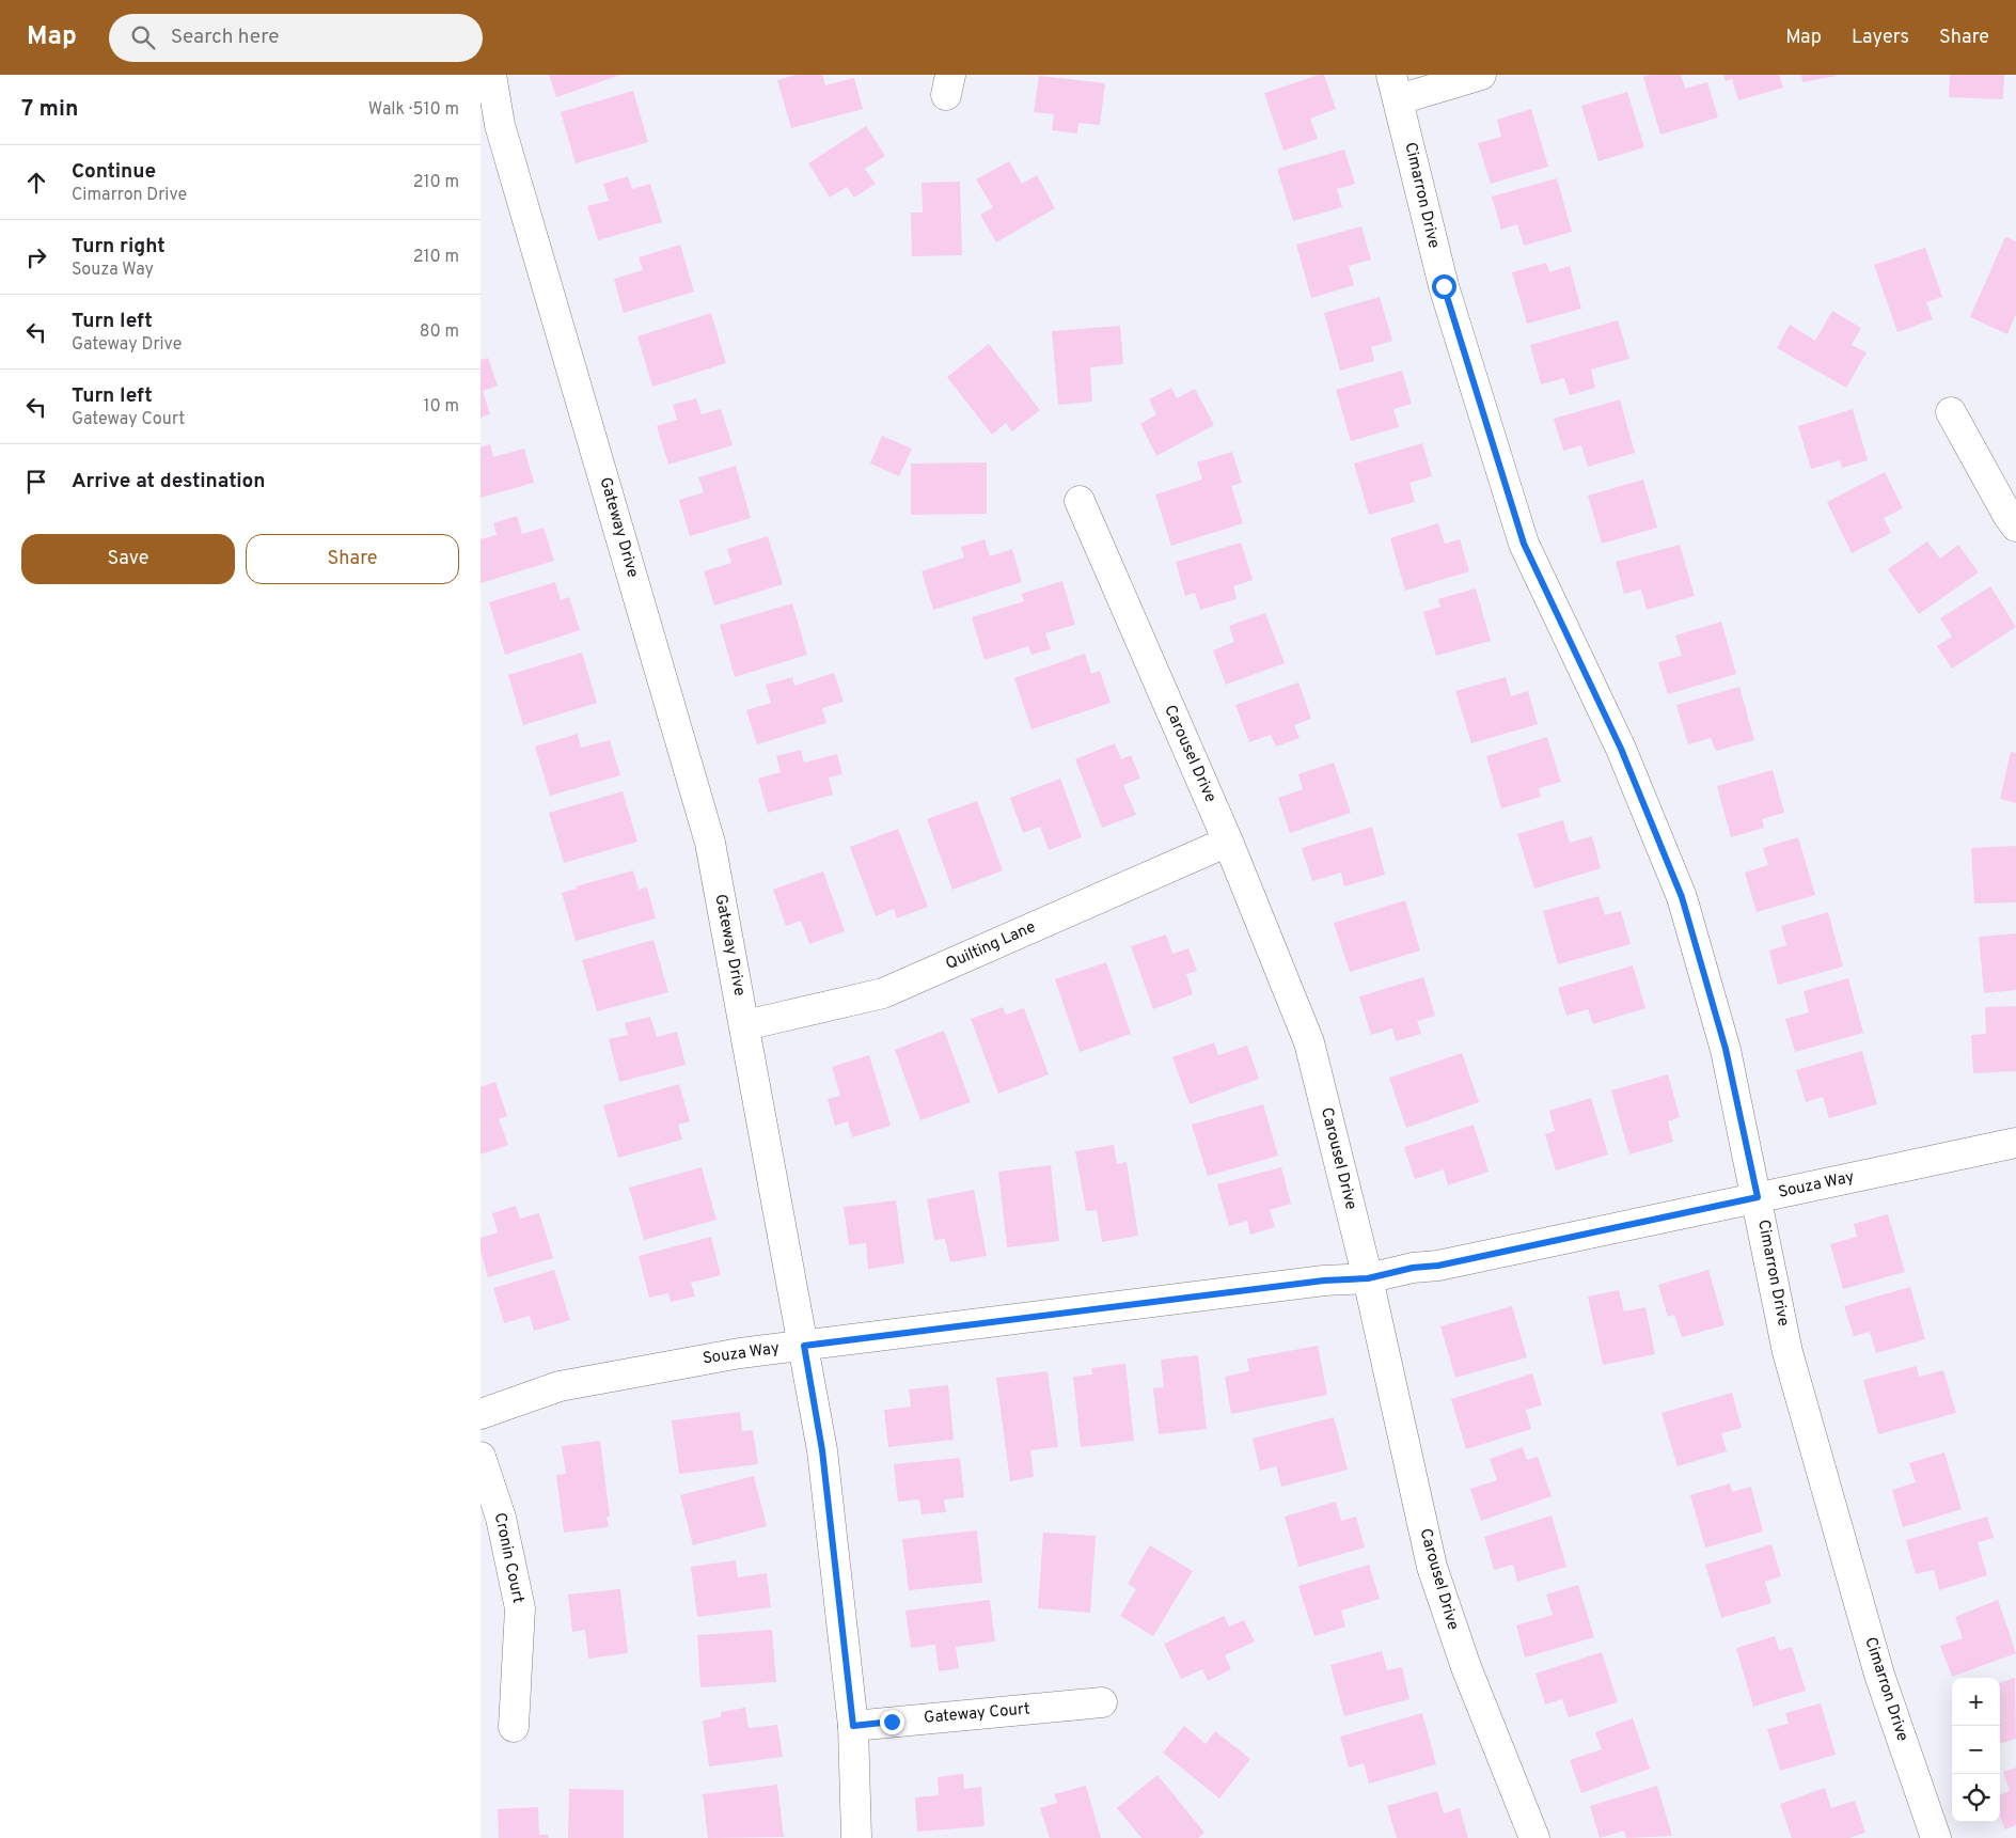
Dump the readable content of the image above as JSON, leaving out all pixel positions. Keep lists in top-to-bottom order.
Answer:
{
  "streets": {
    "street": [
      "Cimarron Drive",
      "Gateway Drive",
      "Carousel Drive",
      "Quilting Lane",
      "Souza Way",
      "Cronin Court",
      "Gateway Court"
    ]
  },
  "crossings": [
    ["Cimarron Drive", "Souza Way"],
    ["Gateway Drive", "Quilting Lane"],
    ["Gateway Drive", "Souza Way"],
    ["Gateway Drive", "Gateway Court"],
    ["Carousel Drive", "Quilting Lane"],
    ["Carousel Drive", "Souza Way"]
  ],
  "page": {
    "header": "Map",
    "search": "Search here",
    "nav": ["Map", "Layers", "Share"],
    "heading": ["7 min", "Walk · 510 m"],
    "list": [
      ["Continue", "Cimarron Drive", "210 m"],
      ["Turn right", "Souza Way", "210 m"],
      ["Turn left", "Gateway Drive", "80 m"],
      ["Turn left", "Gateway Court", "10 m"],
      "Arrive at destination"
    ],
    "buttons": ["Save", "Share"],
    "map_buttons": ["+", "−"]
  }
}
